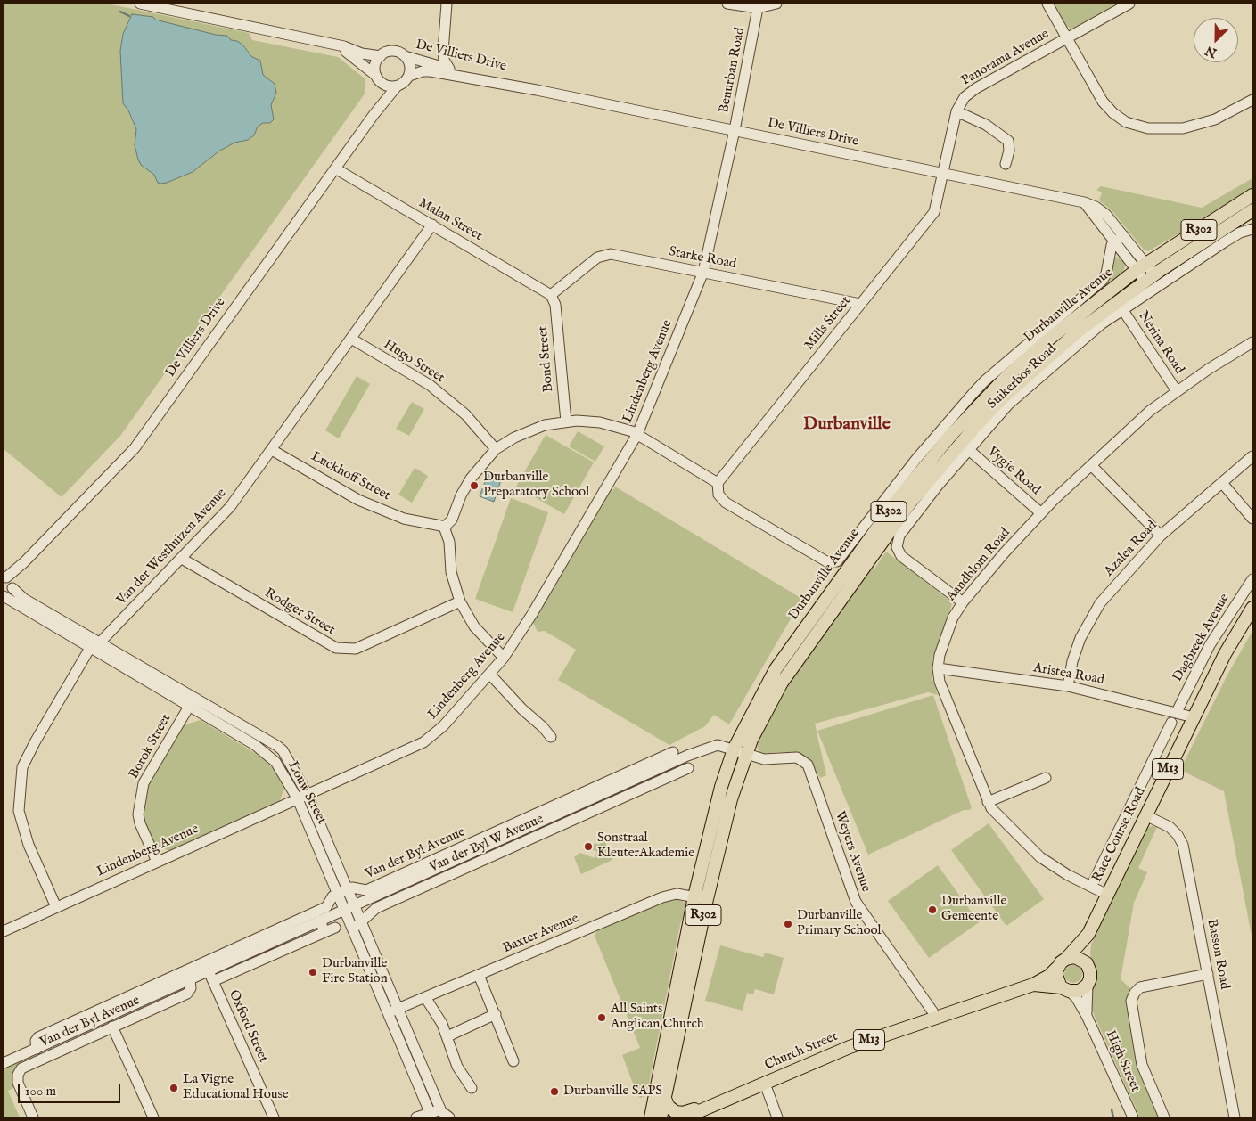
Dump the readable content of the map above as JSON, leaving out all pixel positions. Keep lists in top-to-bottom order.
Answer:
{
  "streets": {
    "main road": [
      "R302",
      "Durbanville Avenue",
      "M13",
      "Race Course Road",
      "Church Street"
    ],
    "street": [
      "De Villiers Drive",
      "Panorama Avenue",
      "Benurban Road",
      "Malan Street",
      "Starke Road",
      "Mills Street",
      "Nerina Road",
      "Bond Street",
      "Hugo Street",
      "Lindenberg Avenue",
      "Suikerbos Road",
      "Vygie Road",
      "Luckhoff Street",
      "Van der Westhuizen Avenue",
      "Azalea Road",
      "Aandblom Road",
      "Rodger Street",
      "Dagbreek Avenue",
      "Aristea Road",
      "Borok Street",
      "Louw Street",
      "Van der Byl W Avenue",
      "Weyers Avenue",
      "Van der Byl Avenue",
      "Baxter Avenue",
      "Basson Road",
      "Oxford Street",
      "High Street"
    ]
  },
  "crossings": [
    ["De Villiers Drive", "Panorama Avenue"],
    ["De Villiers Drive", "Benurban Road"],
    ["De Villiers Drive", "Malan Street"],
    ["De Villiers Drive", "Durbanville Avenue"],
    ["De Villiers Drive", "Mills Street"],
    ["De Villiers Drive", "Lindenberg Avenue"],
    ["De Villiers Drive", "Louw Street"],
    ["Panorama Avenue", "Mills Street"],
    ["Benurban Road", "Lindenberg Avenue"],
    ["Malan Street", "Starke Road"],
    ["Malan Street", "Bond Street"],
    ["Malan Street", "Van der Westhuizen Avenue"],
    ["Starke Road", "Mills Street"],
    ["Starke Road", "Bond Street"],
    ["Starke Road", "Lindenberg Avenue"],
    ["Durbanville Avenue", "Weyers Avenue"],
    ["Durbanville Avenue", "Van der Byl Avenue"],
    ["Durbanville Avenue", "Baxter Avenue"],
    ["Nerina Road", "Suikerbos Road"],
    ["Nerina Road", "Aandblom Road"],
    ["Hugo Street", "Van der Westhuizen Avenue"],
    ["Lindenberg Avenue", "Borok Street"],
    ["Lindenberg Avenue", "Louw Street"],
    ["Suikerbos Road", "Vygie Road"],
    ["Suikerbos Road", "Aandblom Road"],
    ["Vygie Road", "Aandblom Road"],
    ["Luckhoff Street", "Van der Westhuizen Avenue"],
    ["Van der Westhuizen Avenue", "Rodger Street"],
    ["Van der Westhuizen Avenue", "Louw Street"],
    ["Azalea Road", "Aristea Road"],
    ["Aandblom Road", "Aristea Road"],
    ["Aandblom Road", "Race Course Road"],
    ["Dagbreek Avenue", "Aristea Road"],
    ["Aristea Road", "Race Course Road"],
    ["Borok Street", "Louw Street"],
    ["M13", "Race Course Road"],
    ["M13", "Church Street"],
    ["M13", "High Street"],
    ["Louw Street", "Van der Byl W Avenue"],
    ["Louw Street", "Van der Byl Avenue"],
    ["Louw Street", "Baxter Avenue"],
    ["Race Course Road", "Basson Road"],
    ["Race Course Road", "Church Street"],
    ["Race Course Road", "High Street"],
    ["Weyers Avenue", "Van der Byl Avenue"],
    ["Weyers Avenue", "Church Street"],
    ["Van der Byl Avenue", "Oxford Street"],
    ["Church Street", "High Street"]
  ],
  "districts": ["Durbanville"],
  "places": [
    "Durbanville Preparatory School",
    "Sonstraal KleuterAkademie",
    "Durbanville Gemeente",
    "Durbanville Primary School",
    "Durbanville Fire Station",
    "All Saints Anglican Church",
    "La Vigne Educational House",
    "Durbanville SAPS"
  ],
  "scale_bar": "100 m",
  "north": "bottom left"
}
